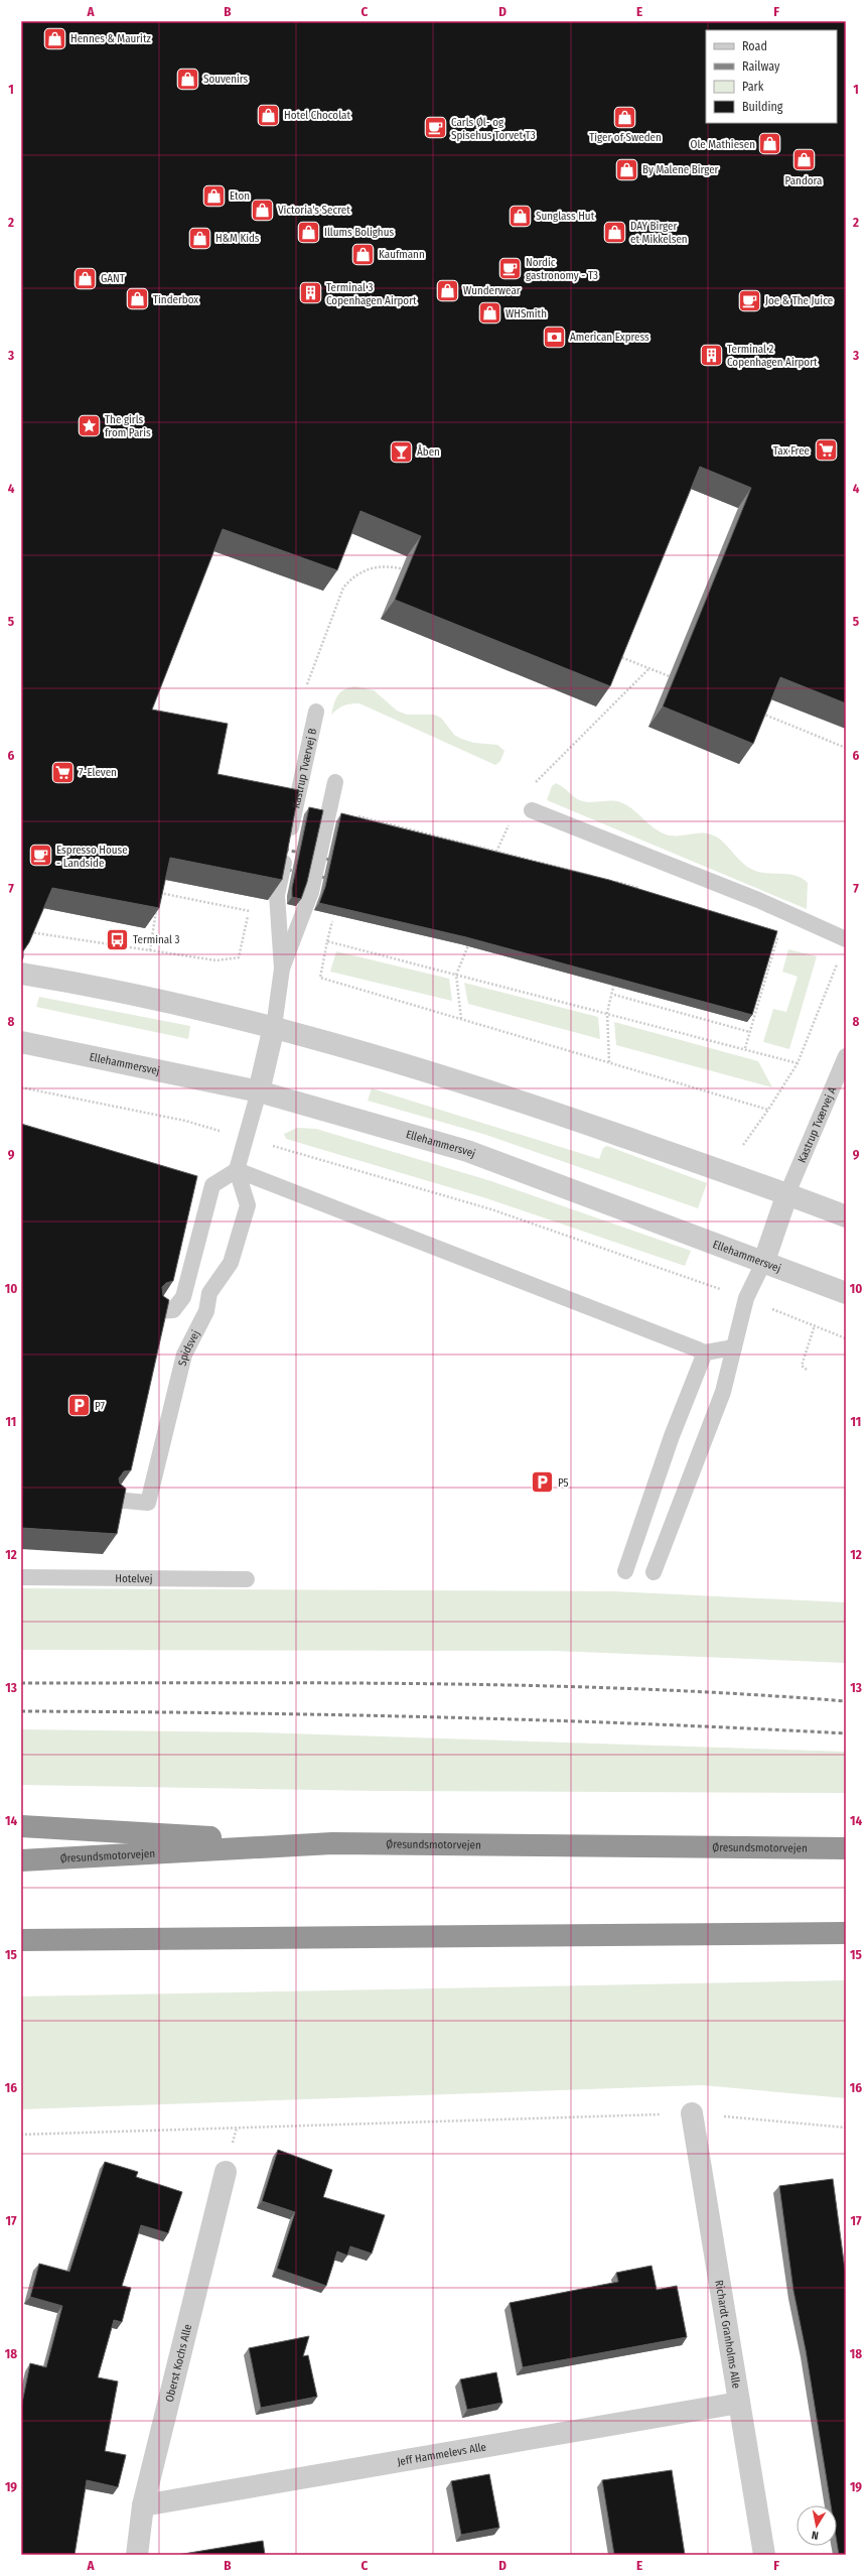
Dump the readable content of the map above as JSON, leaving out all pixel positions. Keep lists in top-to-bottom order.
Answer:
{
  "streets": {
    "highway": ["Øresundsmotorvejen"],
    "street": [
      "Ellehammersvej",
      "Richardt Granholms Alle",
      "Oberst Kochs Alle",
      "Jeff Hammelevs Alle"
    ],
    "lane": [
      "Kastrup Tværvej B",
      "Kastrup Tværvej A",
      "Spidsvej",
      "Hotelvej"
    ]
  },
  "crossings": [
    ["Richardt Granholms Alle", "Jeff Hammelevs Alle"],
    ["Oberst Kochs Alle", "Jeff Hammelevs Alle"]
  ],
  "places": {
    "shop": [
      "Hennes & Mauritz",
      "Souvenirs",
      "Hotel Chocolat",
      "Tiger of Sweden",
      "Ole Mathiesen",
      "Pandora",
      "By Malene Birger",
      "Eton",
      "Victoria's Secret",
      "Sunglass Hut",
      "Illums Bolighus",
      "DAY Birger et Mikkelsen",
      "H&M Kids",
      "Kaufmann",
      "GANT",
      "Wunderwear",
      "Tinderbox",
      "WHSmith"
    ],
    "cafe": [
      "Carls Øl- og Spisehus Torvet T3",
      "Nordic gastronomy - T3",
      "Joe & The Juice",
      "Espresso House - Landside"
    ],
    "building": ["Terminal 3 Copenhagen Airport", "Terminal 2 Copenhagen Airport"],
    "bank": ["American Express"],
    "place": ["The girls from Paris"],
    "supermarket": ["Tax Free", "7-Eleven"],
    "bar": ["Åben"],
    "bus stop": ["Terminal 3"],
    "parking": ["P7", "P5"]
  },
  "legend": [
    "Road",
    "Railway",
    "Park",
    "Building"
  ],
  "north": "bottom",
  "grid": {
    "columns": [
      "A",
      "B",
      "C",
      "D",
      "E",
      "F"
    ],
    "rows": [
      "1",
      "2",
      "3",
      "4",
      "5",
      "6",
      "7",
      "8",
      "9",
      "10",
      "11",
      "12",
      "13",
      "14",
      "15",
      "16",
      "17",
      "18",
      "19"
    ]
  }
}
